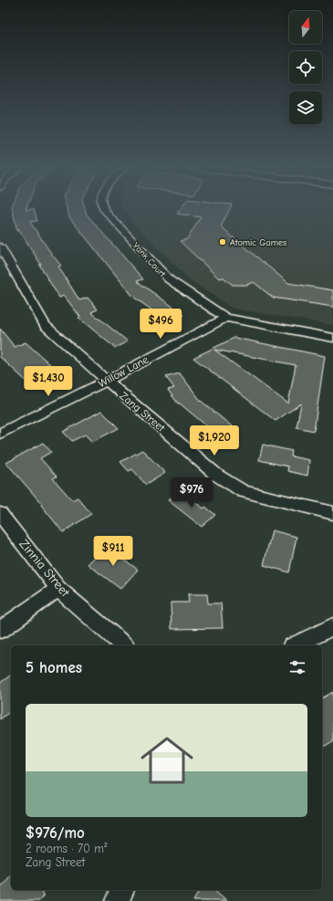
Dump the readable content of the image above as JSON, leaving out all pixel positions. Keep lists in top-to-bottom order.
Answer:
{
  "streets": {
    "street": [
      "Yank Court",
      "Willow Lane",
      "Zang Street",
      "Zinnia Street"
    ]
  },
  "crossings": [
    ["Yank Court", "Willow Lane"],
    ["Willow Lane", "Zang Street"]
  ],
  "places": ["Atomic Games"],
  "north": "top",
  "page": {
    "price": [
      "$496",
      "$1,430",
      "$1,920",
      "$976",
      "$911"
    ],
    "heading": "5 homes",
    "list": [
      {
        "name": "$976/mo",
        "note": "2 rooms · 70 m² · Zang Street"
      }
    ]
  }
}
